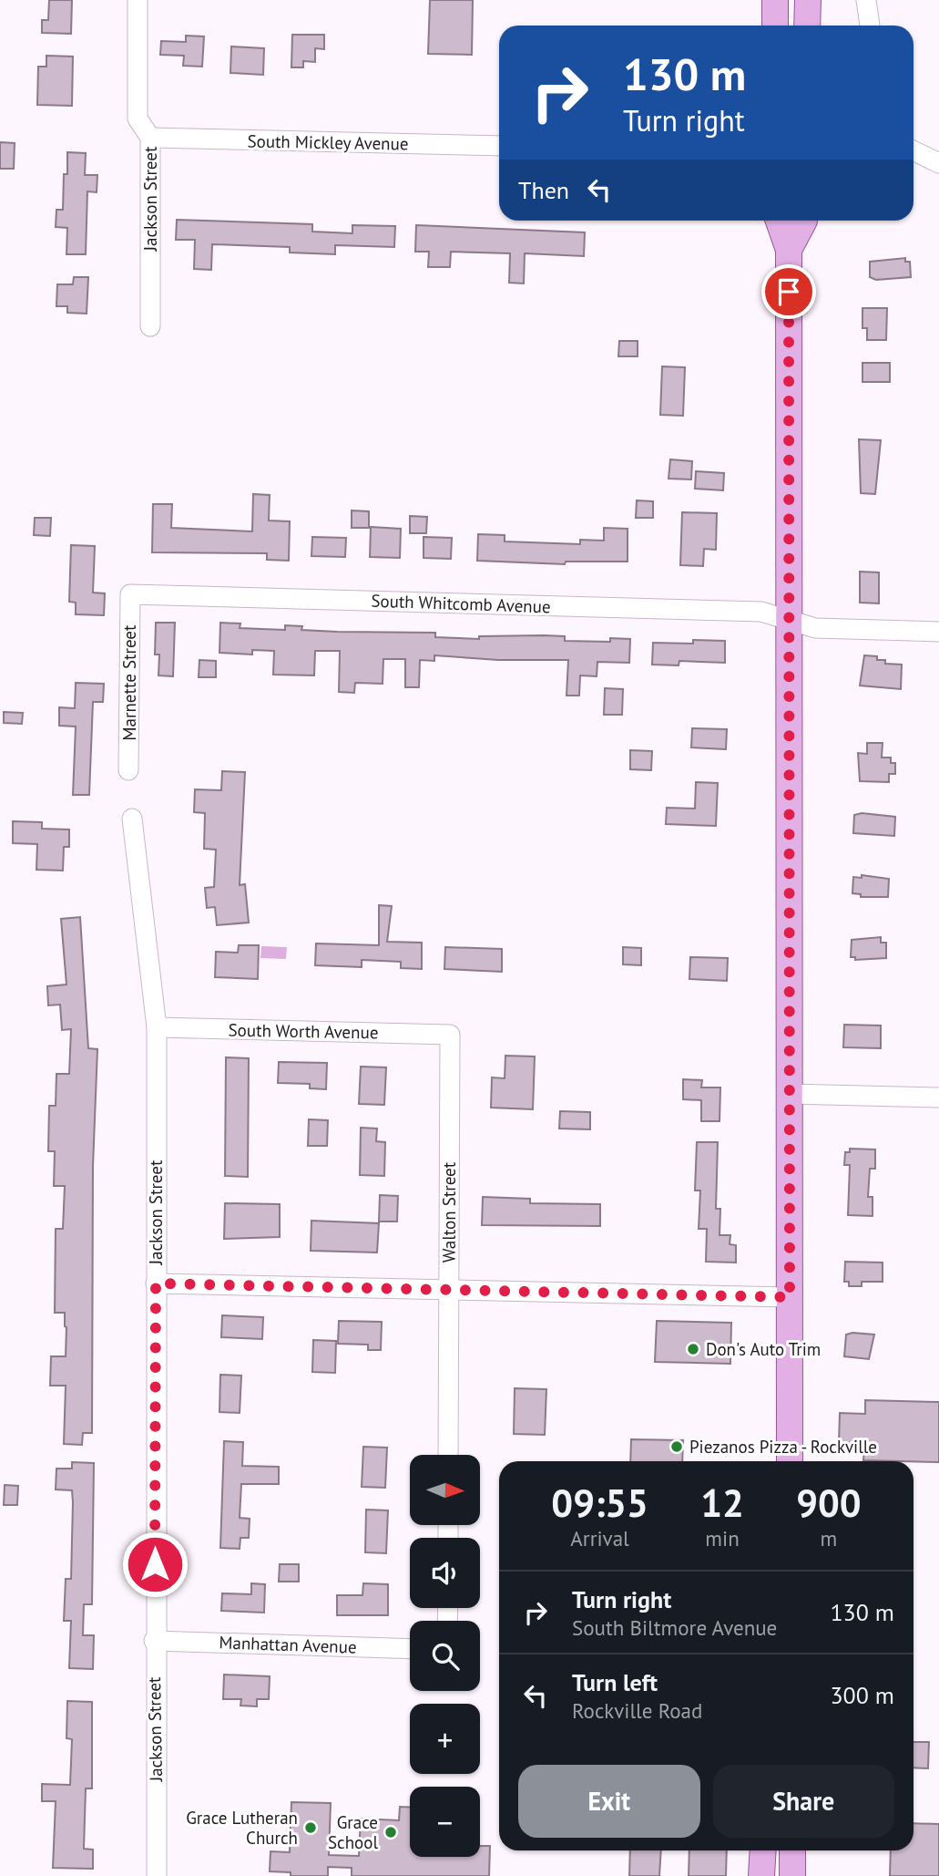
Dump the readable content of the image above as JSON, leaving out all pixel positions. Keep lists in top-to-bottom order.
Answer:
{
  "streets": {
    "street": [
      "South Mickley Avenue",
      "Jackson Street",
      "South Whitcomb Avenue",
      "Marnette Street",
      "South Worth Avenue",
      "Walton Street",
      "Manhattan Avenue"
    ]
  },
  "crossings": [
    ["South Mickley Avenue", "Jackson Street"],
    ["Jackson Street", "South Worth Avenue"],
    ["Jackson Street", "Manhattan Avenue"],
    ["South Whitcomb Avenue", "Marnette Street"],
    ["South Worth Avenue", "Walton Street"]
  ],
  "places": [
    "Don's Auto Trim",
    "Piezanos Pizza - Rockville",
    "Grace Lutheran Church",
    "Grace School"
  ],
  "north": "right",
  "page": {
    "turn": ["130 m", "Turn right"],
    "then": "Then",
    "map_buttons": ["+", "−"],
    "eta": [
      "09:55",
      "Arrival",
      "12",
      "min",
      "900",
      "m"
    ],
    "list": [
      {
        "name": "Turn right",
        "note": "South Biltmore Avenue",
        "value": "130 m"
      },
      {
        "name": "Turn left",
        "note": "Rockville Road",
        "value": "300 m"
      }
    ],
    "buttons": ["Exit", "Share"]
  }
}
